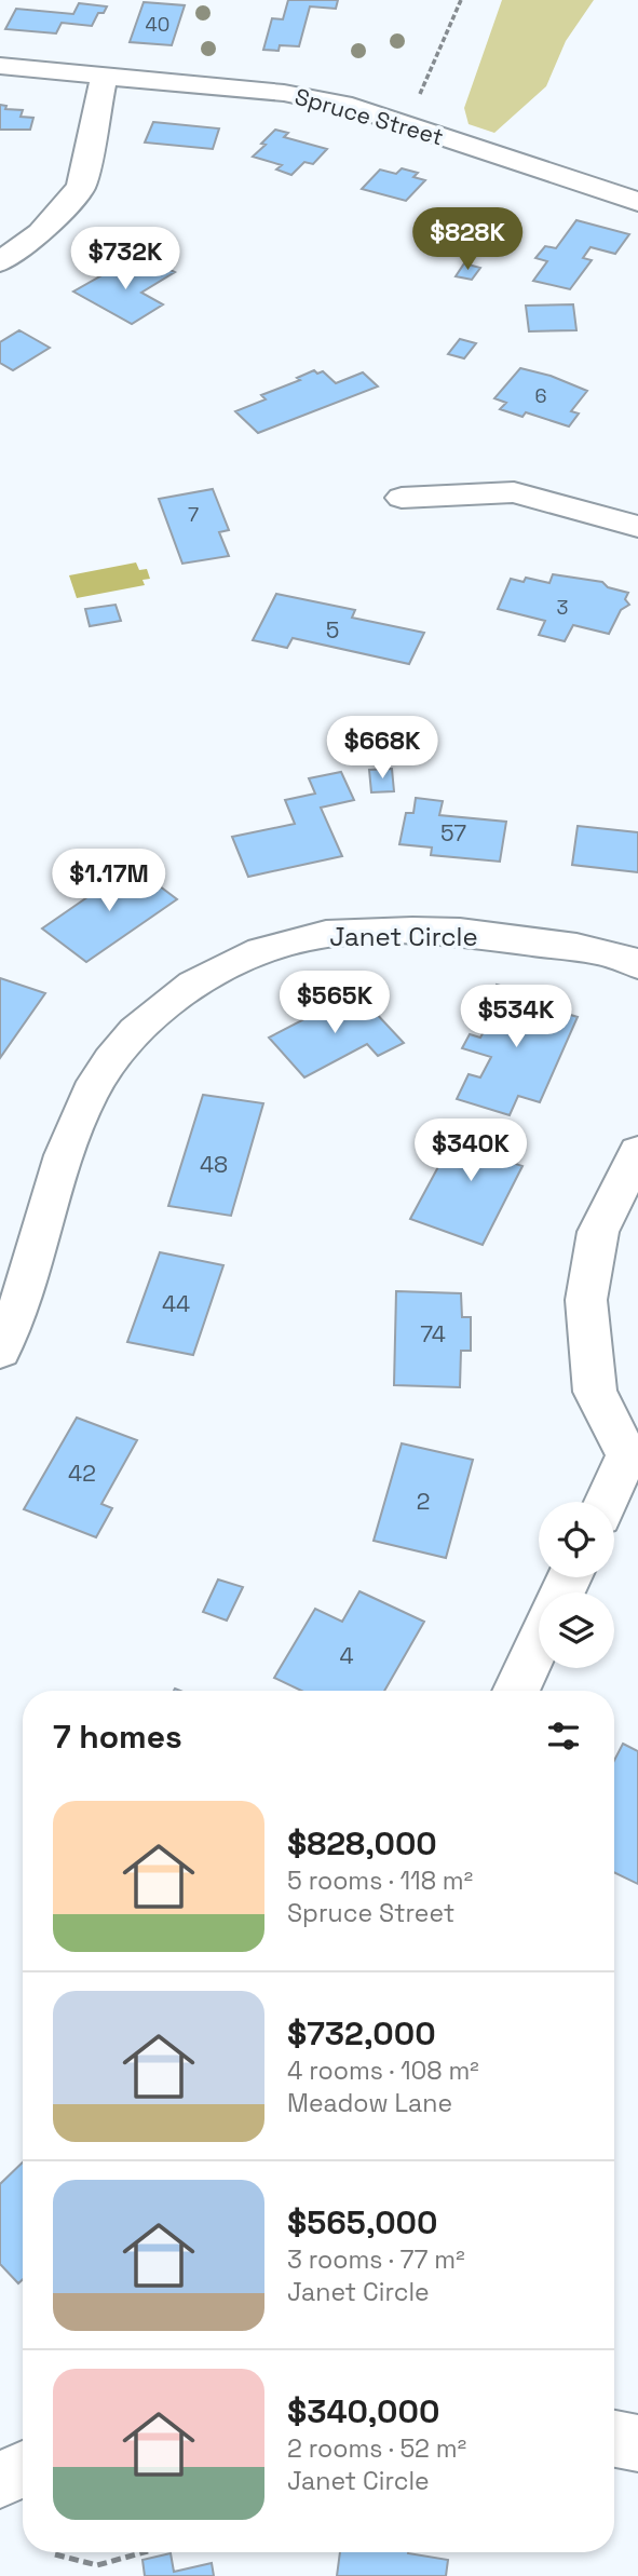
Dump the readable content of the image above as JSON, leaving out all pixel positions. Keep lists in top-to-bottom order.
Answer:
{
  "streets": {
    "street": ["Spruce Street", "Janet Circle"]
  },
  "house_numbers": [
    "40",
    "6",
    "7",
    "3",
    "5",
    "57",
    "48",
    "44",
    "74",
    "42",
    "2",
    "4"
  ],
  "page": {
    "price": [
      "$828K",
      "$732K",
      "$668K",
      "$1.17M",
      "$565K",
      "$534K",
      "$340K"
    ],
    "heading": "7 homes",
    "list": [
      {
        "name": "$828,000",
        "note": "5 rooms · 118 m² · Spruce Street"
      },
      {
        "name": "$732,000",
        "note": "4 rooms · 108 m² · Meadow Lane"
      },
      {
        "name": "$565,000",
        "note": "3 rooms · 77 m² · Janet Circle"
      },
      {
        "name": "$340,000",
        "note": "2 rooms · 52 m² · Janet Circle"
      }
    ]
  }
}
